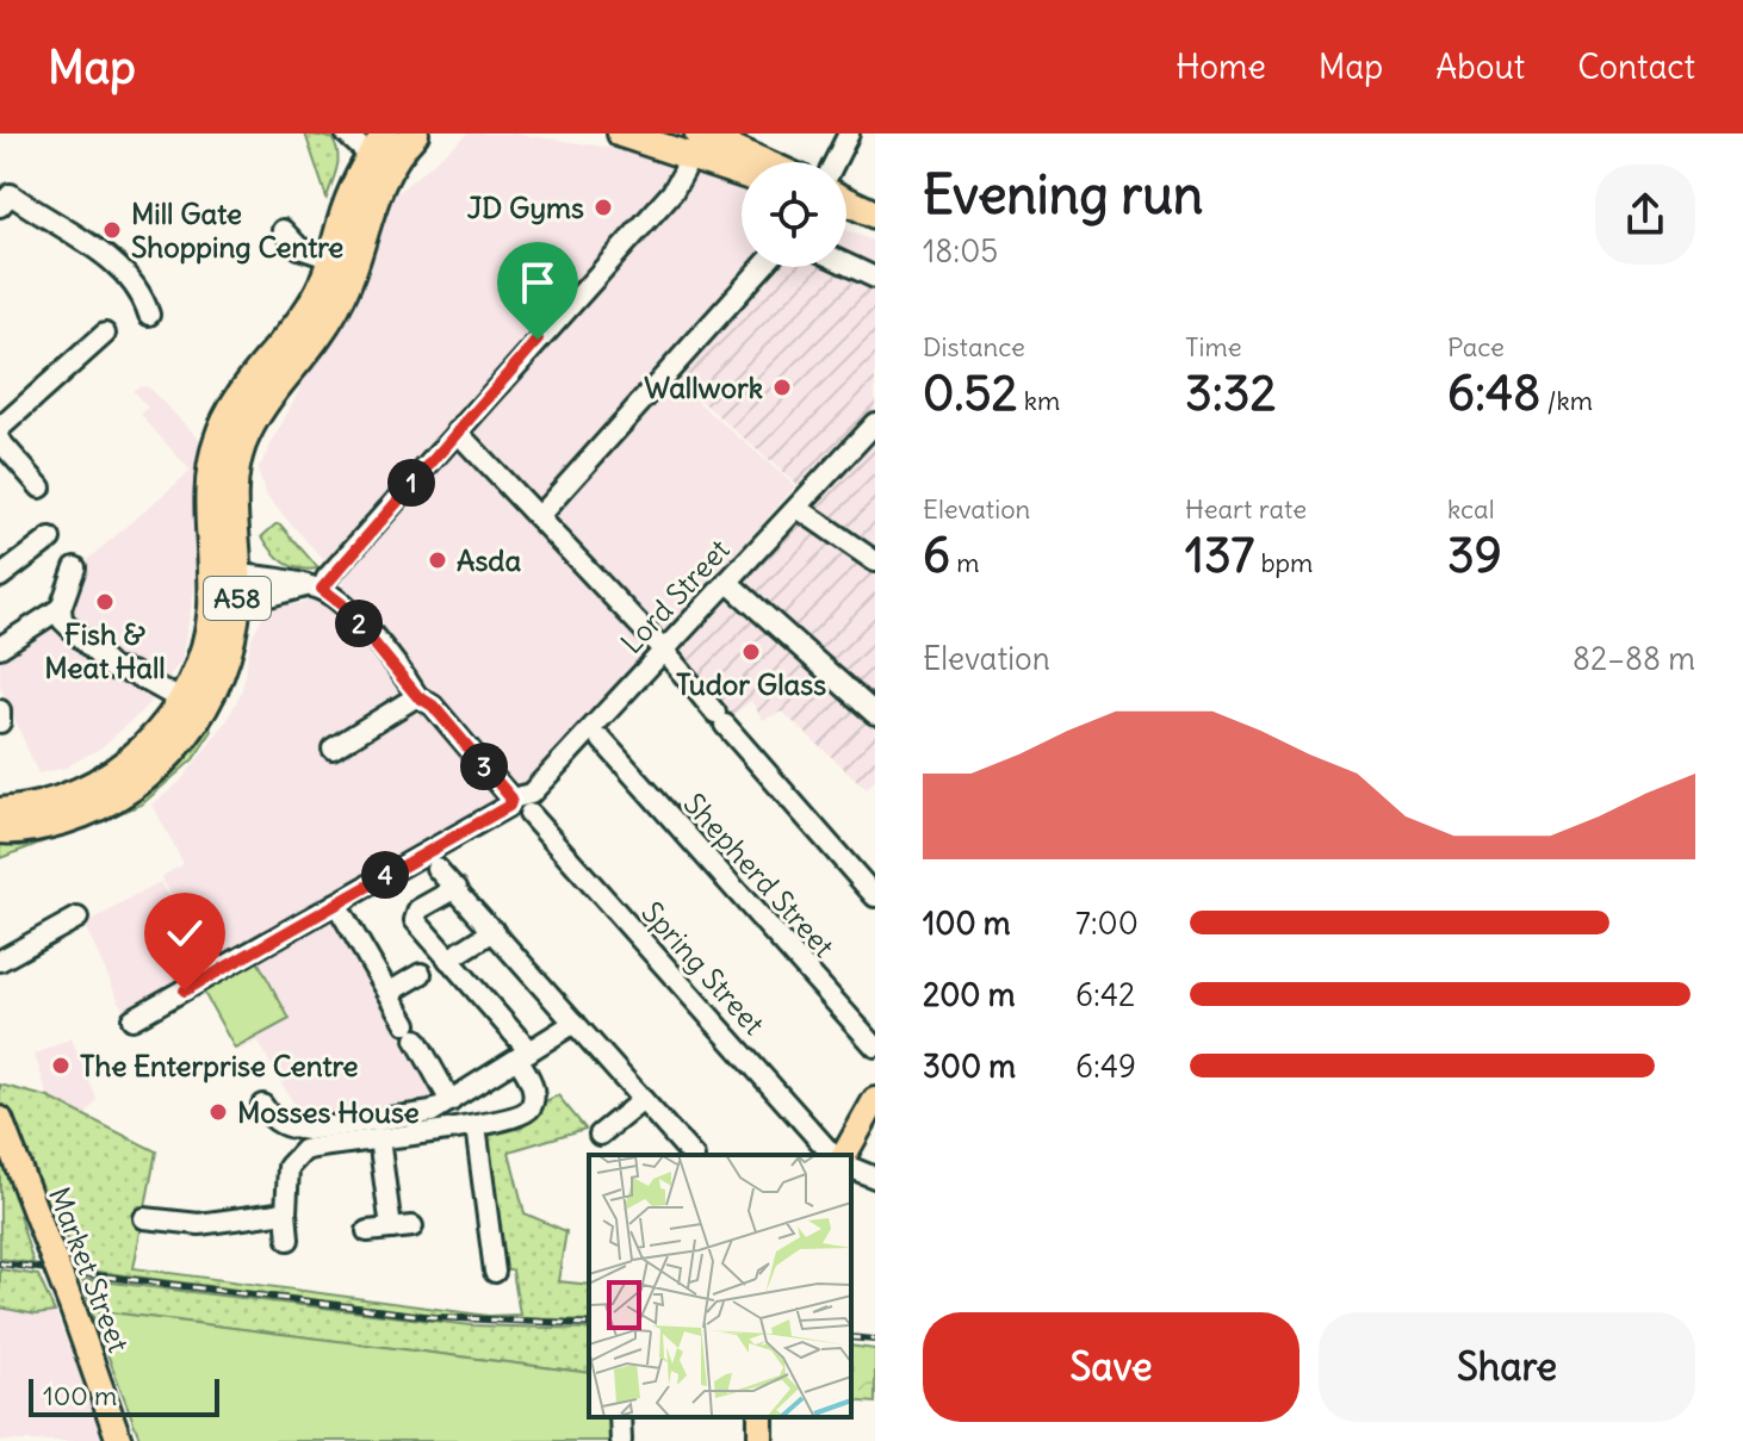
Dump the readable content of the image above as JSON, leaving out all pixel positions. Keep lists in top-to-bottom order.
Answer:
{
  "streets": {
    "highway": ["A58"],
    "main road": ["Market Street"],
    "street": ["Lord Street", "Shepherd Street", "Spring Street"]
  },
  "places": [
    "JD Gyms",
    "Mill Gate Shopping Centre",
    "Wallwork",
    "Asda",
    "Fish & Meat Hall",
    "Tudor Glass",
    "The Enterprise Centre",
    "Mosses House"
  ],
  "scale_bar": "100 m",
  "page": {
    "header": "Map",
    "nav": [
      "Home",
      "Map",
      "About",
      "Contact"
    ],
    "heading": ["Evening run", "18:05"],
    "stats": [
      ["Distance", "0.52 km"],
      ["Time", "3:32"],
      ["Pace", "6:48 /km"],
      ["Elevation", "6 m"],
      ["Heart rate", "137 bpm"],
      ["kcal", "39"]
    ],
    "pins": [
      "1",
      "2",
      "3",
      "4"
    ],
    "chart": ["Elevation", "82–88 m"],
    "list": [
      {
        "name": "100 m",
        "note": "7:00"
      },
      {
        "name": "200 m",
        "note": "6:42"
      },
      {
        "name": "300 m",
        "note": "6:49"
      }
    ],
    "buttons": ["Save", "Share"],
    "scale": "100 m"
  }
}
